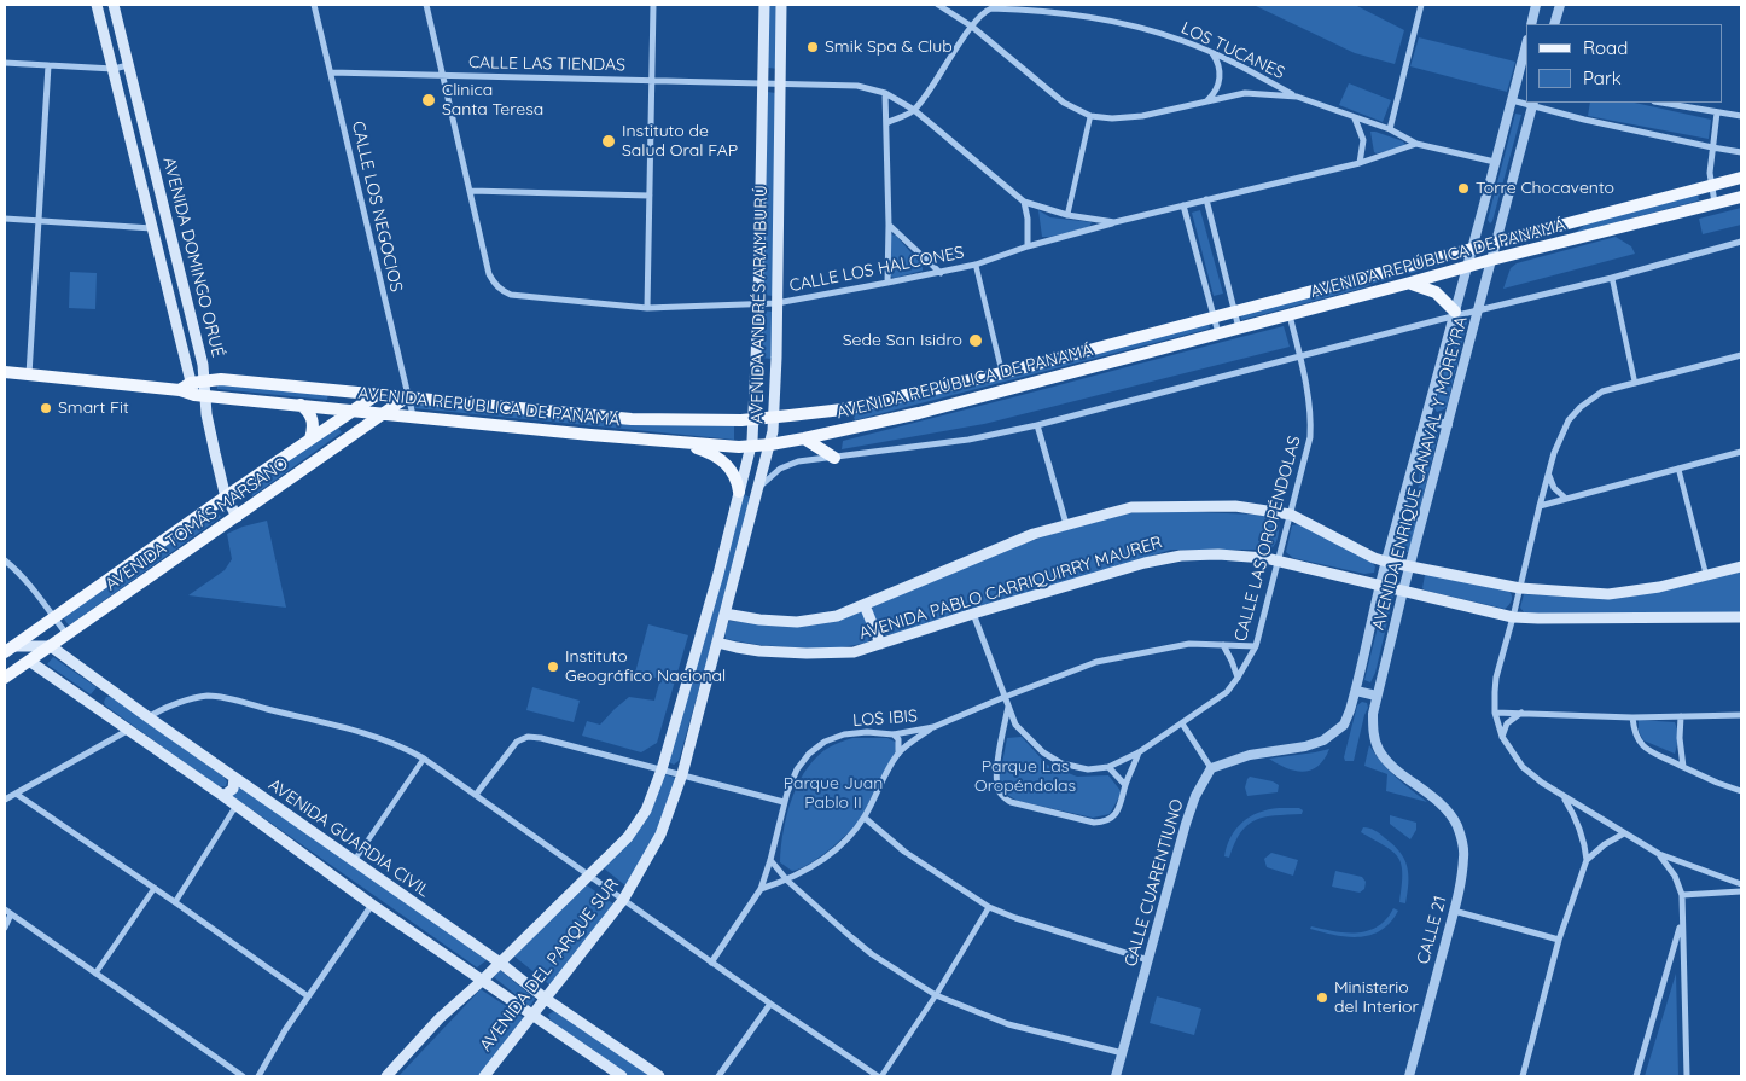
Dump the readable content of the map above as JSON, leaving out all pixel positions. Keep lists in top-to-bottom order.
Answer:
{
  "streets": {
    "main road": [
      "AVENIDA DOMINGO ORUÉ",
      "AVENIDA REPÚBLICA DE PANAMÁ",
      "AVENIDA ANDRÉS ARAMBURÚ",
      "AVENIDA TOMÁS MARSANO",
      "AVENIDA PABLO CARRIQUIRRY MAURER",
      "AVENIDA GUARDIA CIVIL",
      "AVENIDA DEL PARQUE SUR"
    ],
    "street": [
      "LOS TUCANES",
      "CALLE LAS TIENDAS",
      "CALLE LOS NEGOCIOS",
      "CALLE LOS HALCONES",
      "AVENIDA ENRIQUE CANAVAL Y MOREYRA",
      "CALLE LAS OROPÉNDOLAS",
      "LOS IBIS",
      "CALLE CUARENTIUNO",
      "CALLE 21"
    ]
  },
  "crossings": [
    ["LOS TUCANES", "CALLE LAS TIENDAS"],
    ["CALLE LAS TIENDAS", "CALLE LOS NEGOCIOS"],
    ["CALLE LAS TIENDAS", "CALLE LOS HALCONES"],
    ["CALLE LAS TIENDAS", "AVENIDA ANDRÉS ARAMBURÚ"],
    ["CALLE LOS NEGOCIOS", "AVENIDA REPÚBLICA DE PANAMÁ"],
    ["CALLE LOS NEGOCIOS", "AVENIDA TOMÁS MARSANO"],
    ["AVENIDA DOMINGO ORUÉ", "AVENIDA REPÚBLICA DE PANAMÁ"],
    ["AVENIDA DOMINGO ORUÉ", "AVENIDA TOMÁS MARSANO"],
    ["AVENIDA REPÚBLICA DE PANAMÁ", "AVENIDA ANDRÉS ARAMBURÚ"],
    ["AVENIDA REPÚBLICA DE PANAMÁ", "AVENIDA ENRIQUE CANAVAL Y MOREYRA"],
    ["AVENIDA REPÚBLICA DE PANAMÁ", "AVENIDA TOMÁS MARSANO"],
    ["AVENIDA REPÚBLICA DE PANAMÁ", "CALLE LAS OROPÉNDOLAS"],
    ["CALLE LOS HALCONES", "AVENIDA ANDRÉS ARAMBURÚ"],
    ["AVENIDA ANDRÉS ARAMBURÚ", "AVENIDA PABLO CARRIQUIRRY MAURER"],
    ["AVENIDA ANDRÉS ARAMBURÚ", "AVENIDA DEL PARQUE SUR"],
    ["AVENIDA ENRIQUE CANAVAL Y MOREYRA", "AVENIDA PABLO CARRIQUIRRY MAURER"],
    ["AVENIDA ENRIQUE CANAVAL Y MOREYRA", "CALLE CUARENTIUNO"],
    ["AVENIDA ENRIQUE CANAVAL Y MOREYRA", "CALLE 21"],
    ["AVENIDA TOMÁS MARSANO", "AVENIDA GUARDIA CIVIL"],
    ["CALLE LAS OROPÉNDOLAS", "AVENIDA PABLO CARRIQUIRRY MAURER"],
    ["CALLE LAS OROPÉNDOLAS", "LOS IBIS"],
    ["AVENIDA GUARDIA CIVIL", "AVENIDA DEL PARQUE SUR"]
  ],
  "parks": ["Parque Las Oropéndolas", "Parque Juan Pablo II"],
  "places": [
    "Smik Spa & Club",
    "Clinica Santa Teresa",
    "Instituto de Salud Oral FAP",
    "Torre Chocavento",
    "Sede San Isidro",
    "Smart Fit",
    "Instituto Geográfico Nacional",
    "Ministerio del Interior"
  ],
  "legend": ["Road", "Park"]
}
